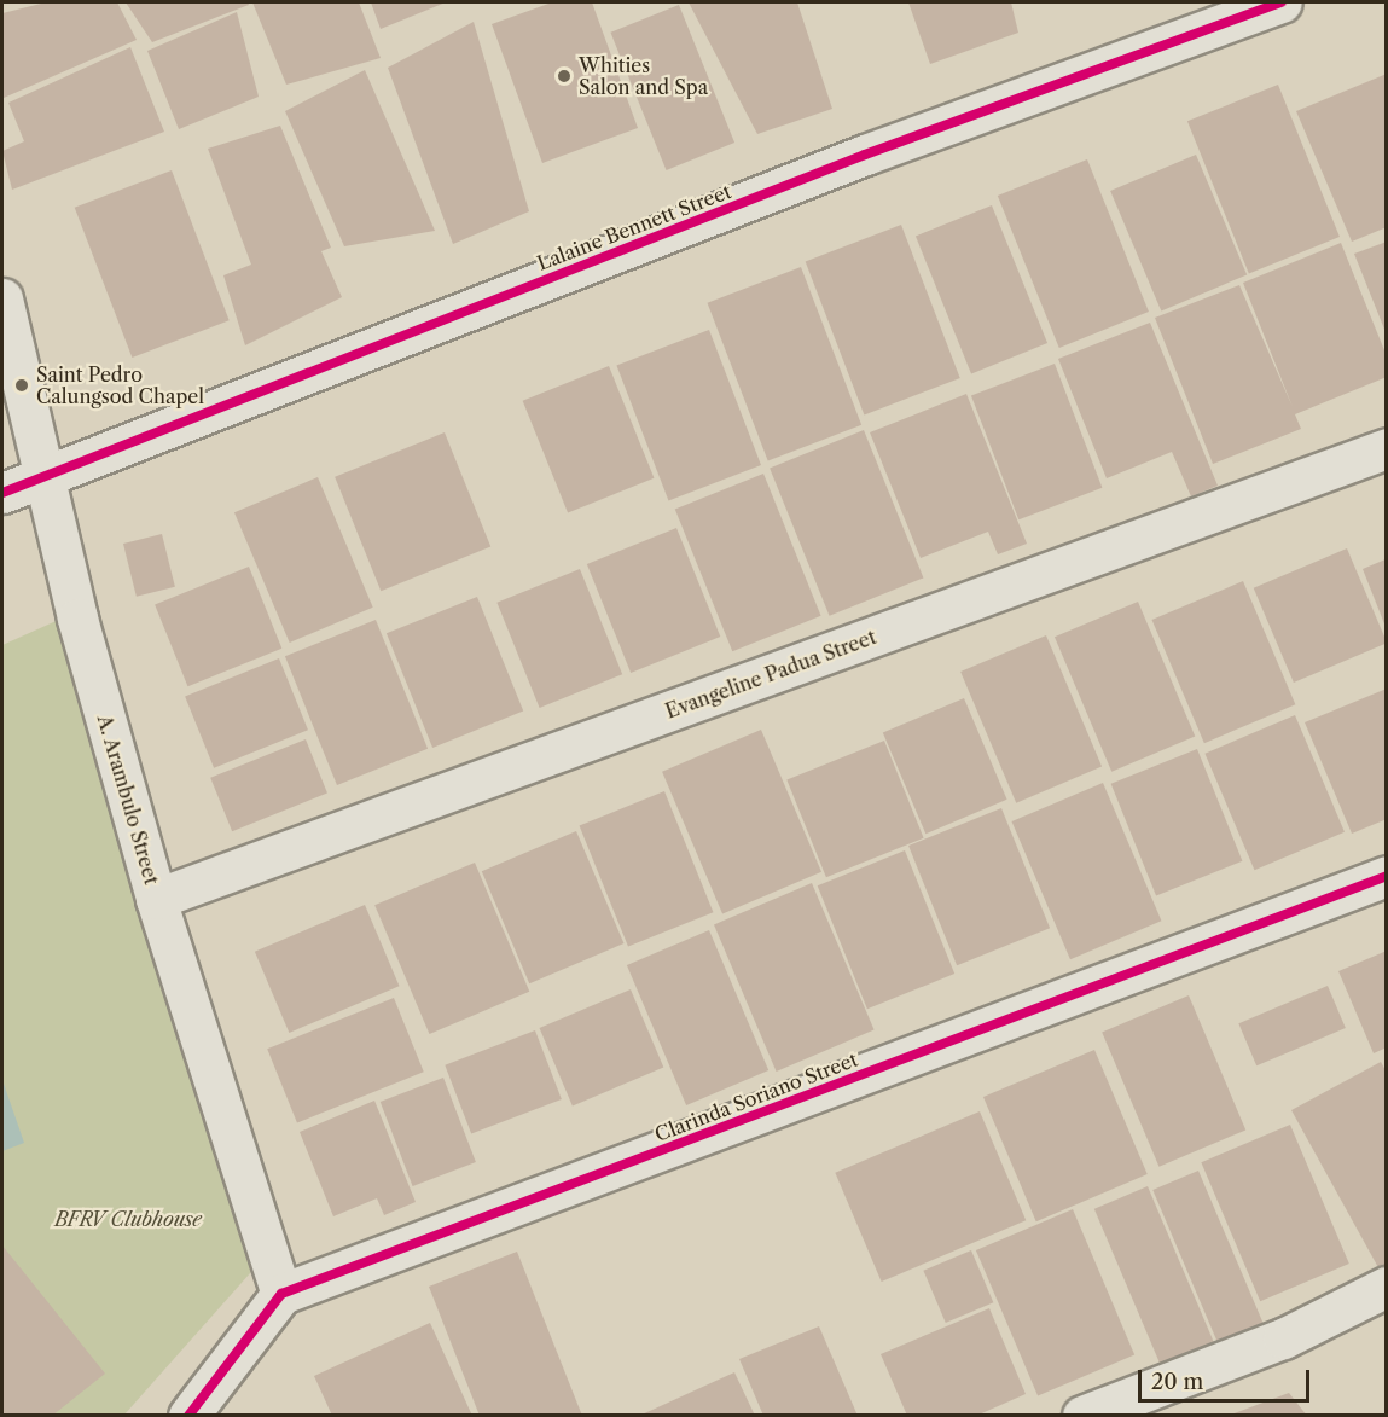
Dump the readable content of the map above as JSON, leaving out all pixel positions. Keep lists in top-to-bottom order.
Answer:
{
  "streets": {
    "street": [
      "Lalaine Bennett Street",
      "Evangeline Padua Street",
      "A. Arambulo Street",
      "Clarinda Soriano Street"
    ]
  },
  "crossings": [
    ["Lalaine Bennett Street", "A. Arambulo Street"],
    ["Evangeline Padua Street", "A. Arambulo Street"],
    ["A. Arambulo Street", "Clarinda Soriano Street"]
  ],
  "parks": ["BFRV Clubhouse"],
  "places": ["Whities Salon and Spa", "Saint Pedro Calungsod Chapel"],
  "scale_bar": "20 m"
}
